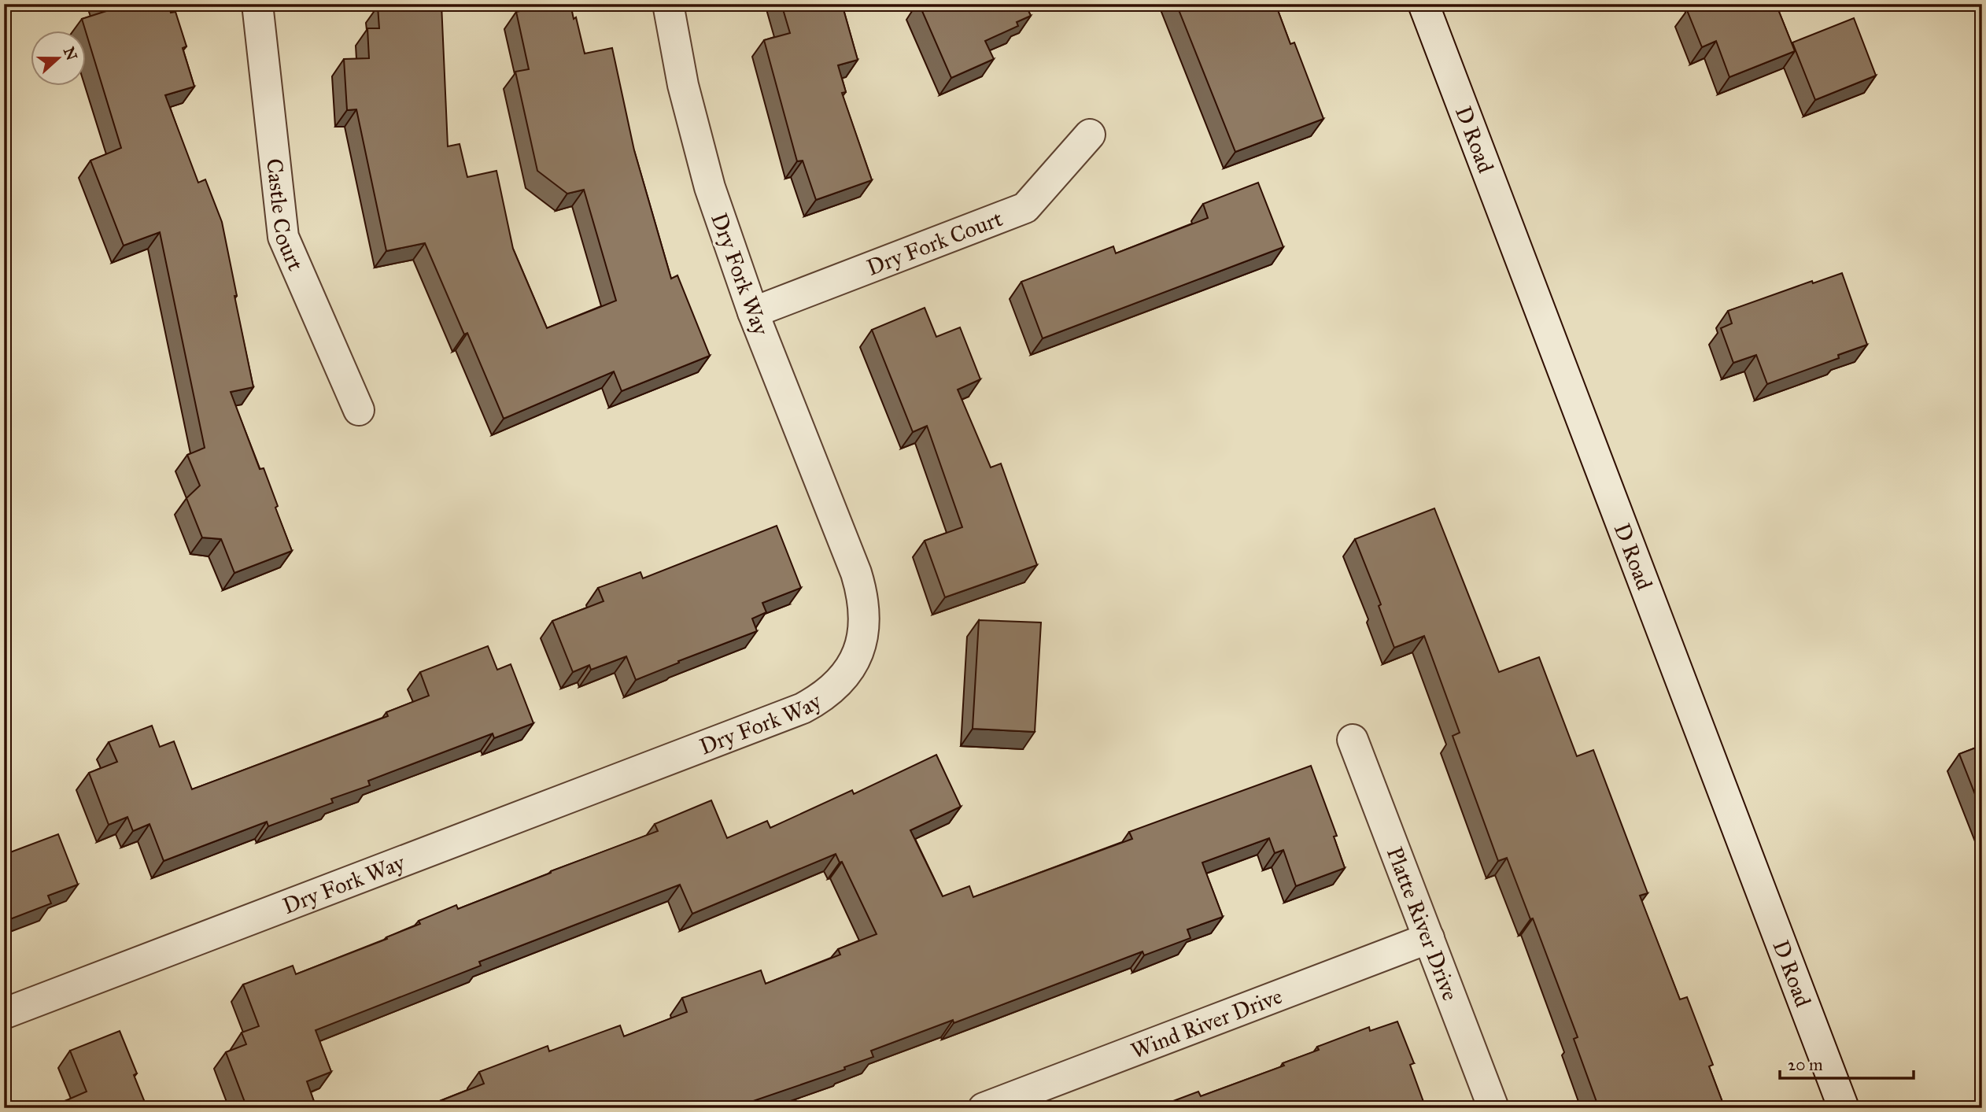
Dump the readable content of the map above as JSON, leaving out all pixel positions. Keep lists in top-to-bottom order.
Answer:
{
  "streets": {
    "street": [
      "D Road",
      "Castle Court",
      "Dry Fork Court",
      "Dry Fork Way",
      "Platte River Drive",
      "Wind River Drive"
    ]
  },
  "crossings": [
    ["Dry Fork Court", "Dry Fork Way"],
    ["Platte River Drive", "Wind River Drive"]
  ],
  "scale_bar": "20 m",
  "north": "right"
}
